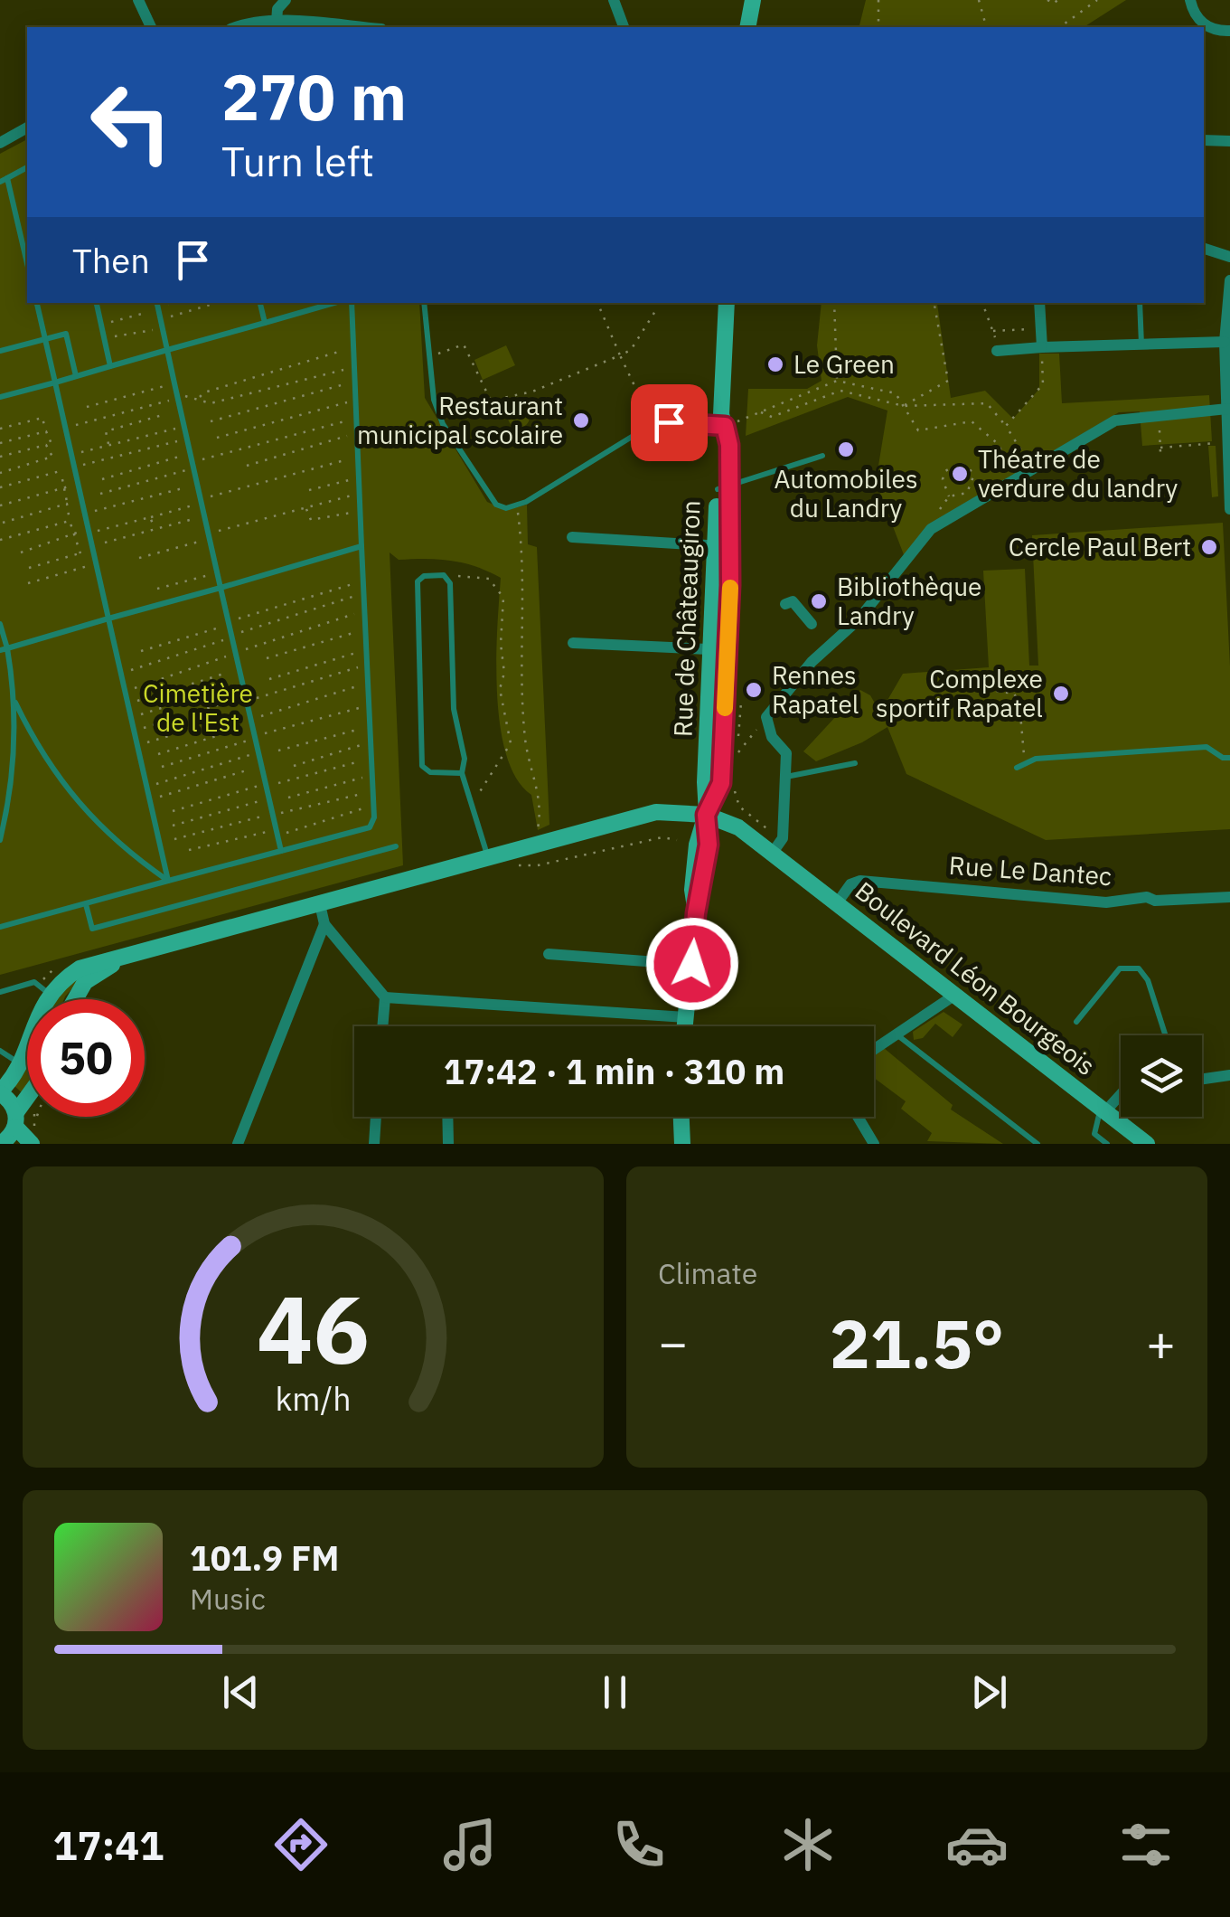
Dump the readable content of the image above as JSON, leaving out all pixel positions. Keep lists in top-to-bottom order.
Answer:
{
  "streets": {
    "main road": ["Rue de Châteaugiron", "Boulevard Léon Bourgeois"],
    "street": ["Rue Le Dantec"]
  },
  "crossings": [
    ["Rue de Châteaugiron", "Boulevard Léon Bourgeois"],
    ["Rue Le Dantec", "Boulevard Léon Bourgeois"]
  ],
  "parks": ["Cimetière de l'Est"],
  "places": [
    "Le Green",
    "Restaurant municipal scolaire",
    "Automobiles du Landry",
    "Théatre de verdure du landry",
    "Cercle Paul Bert",
    "Bibliothèque Landry",
    "Rennes Rapatel",
    "Complexe sportif Rapatel"
  ],
  "page": {
    "turn": ["270 m", "Turn left"],
    "then": "Then",
    "limit": "50",
    "trip": "17:42 · 1 min · 310 m",
    "tile": "Climate",
    "heat": ["−", "21.5°", "+"],
    "song": ["101.9 FM", "Music"],
    "tabs": "17:41",
    "gauge": ["46", "km/h"]
  }
}
